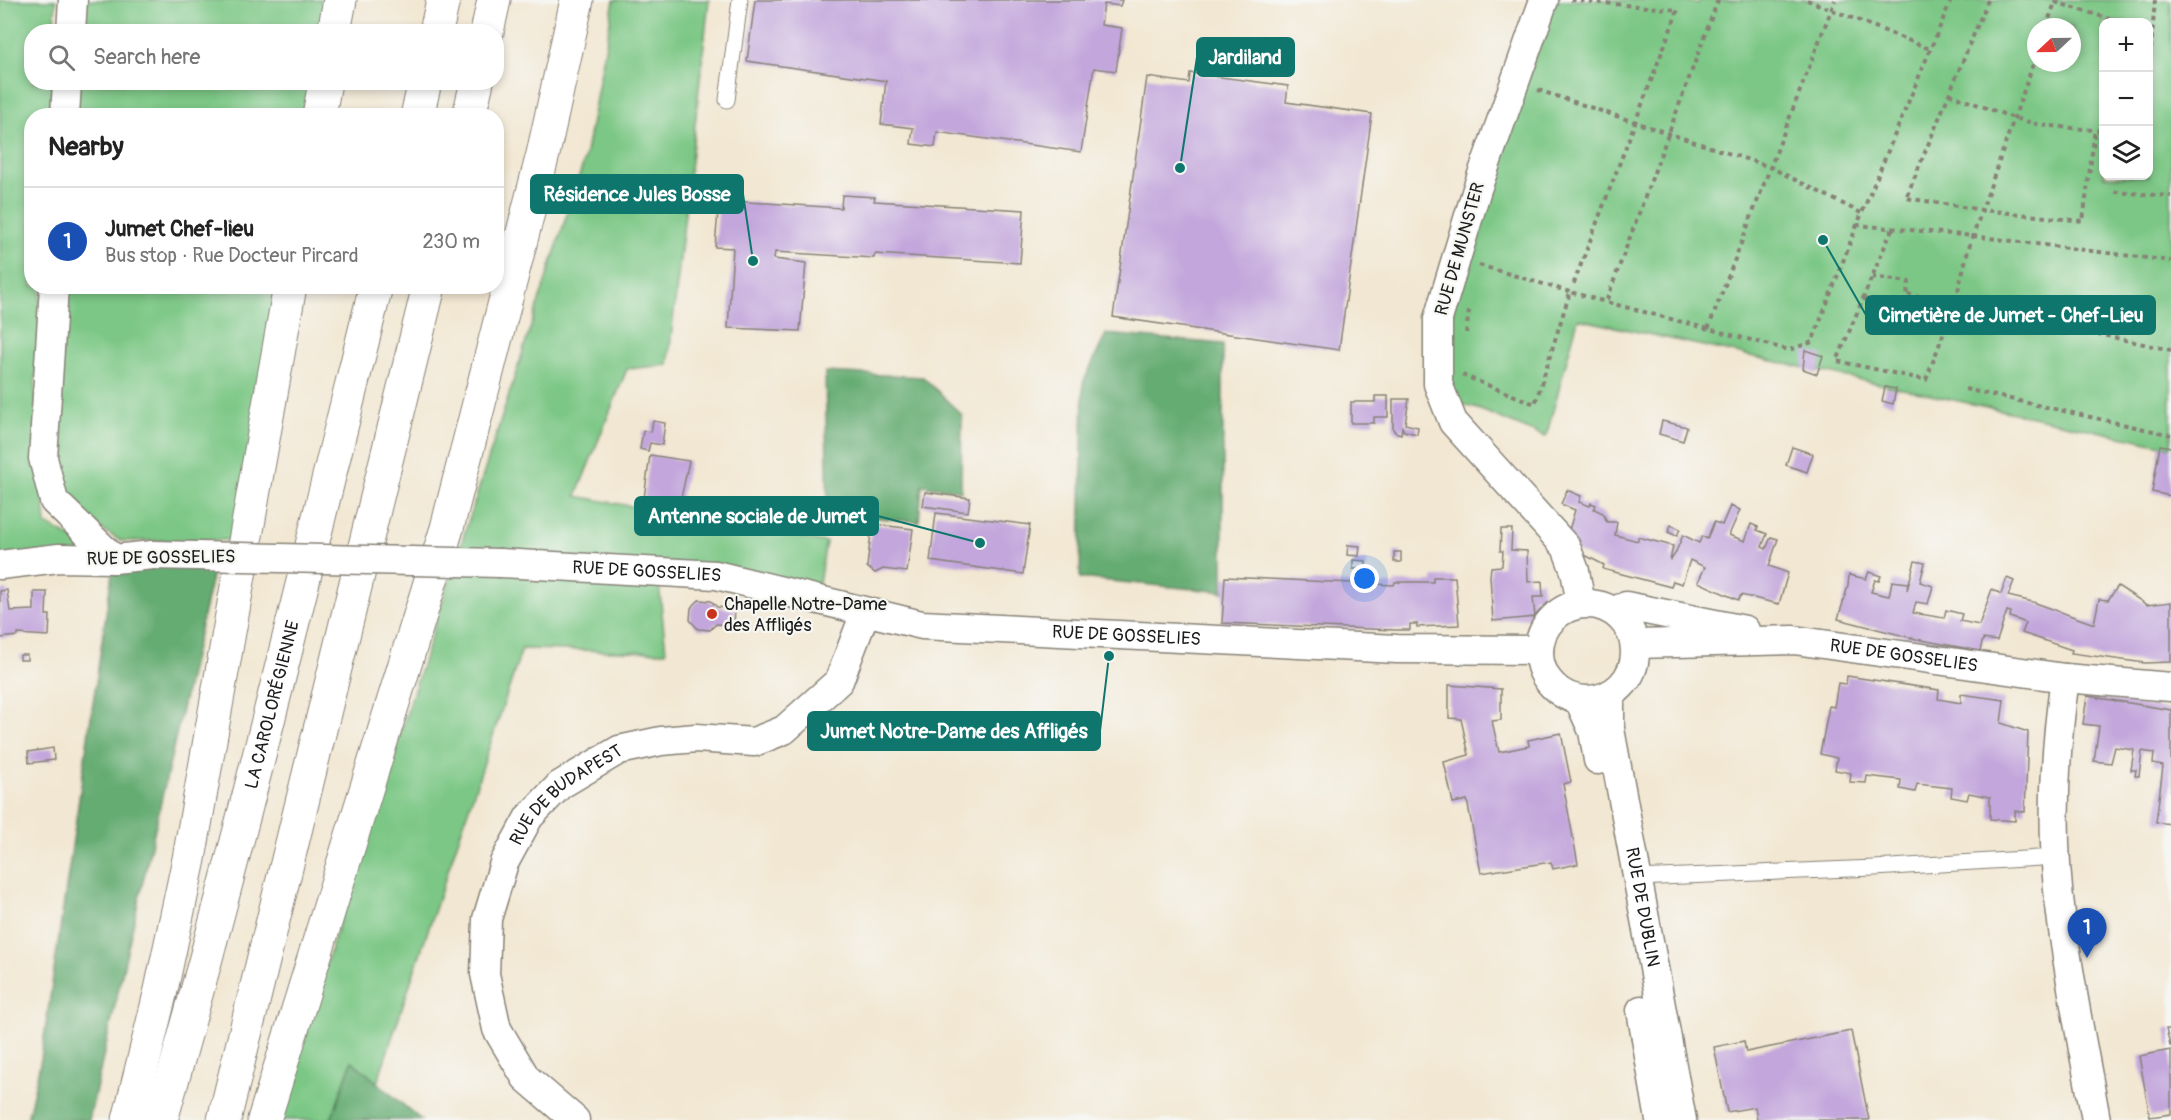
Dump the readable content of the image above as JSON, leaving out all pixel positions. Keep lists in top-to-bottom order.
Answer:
{
  "streets": {
    "highway": ["LA CAROLORÉGIENNE"],
    "street": [
      "RUE DE MUNSTER",
      "RUE DE GOSSELIES",
      "RUE DE BUDAPEST",
      "RUE DE DUBLIN"
    ]
  },
  "crossings": [
    ["RUE DE MUNSTER", "RUE DE GOSSELIES"],
    ["RUE DE MUNSTER", "RUE DE DUBLIN"],
    ["RUE DE GOSSELIES", "RUE DE BUDAPEST"],
    ["RUE DE GOSSELIES", "RUE DE DUBLIN"]
  ],
  "places": [
    "Jardiland",
    "Cimetière de Jumet - Chef-Lieu",
    "Résidence Jules Bosse",
    "Antenne sociale de Jumet",
    "Chapelle Notre-Dame des Affligés",
    "Jumet Notre-Dame des Affligés"
  ],
  "north": "left",
  "page": {
    "map_buttons": ["+", "−"],
    "search": "Search here",
    "heading": "Nearby",
    "list": [
      {
        "mark": "1",
        "name": "Jumet Chef-lieu",
        "note": "Bus stop · Rue Docteur Pircard",
        "value": "230 m"
      }
    ],
    "pins": "1"
  }
}
